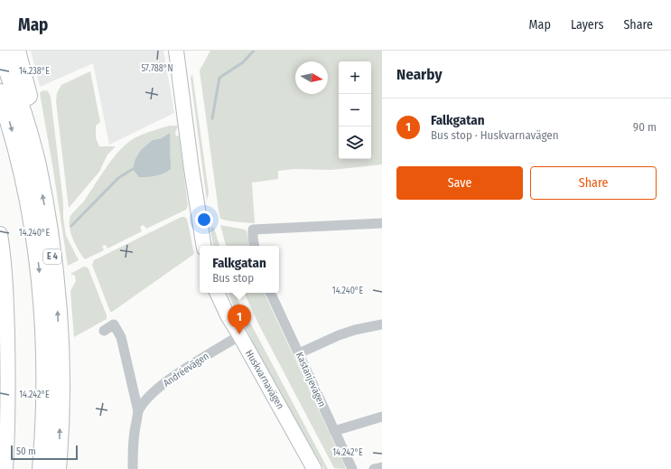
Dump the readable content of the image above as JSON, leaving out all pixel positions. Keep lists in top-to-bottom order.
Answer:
{
  "streets": {
    "highway": ["E 4"],
    "street": ["Andréevägen", "Huskvarnavägen", "Kastanjevägen"]
  },
  "crossings": [
    ["Andréevägen", "Huskvarnavägen"]
  ],
  "scale_bar": "50 m",
  "north": "right",
  "page": {
    "header": "Map",
    "nav": ["Map", "Layers", "Share"],
    "heading": "Nearby",
    "map_buttons": ["+", "−"],
    "list": [
      {
        "mark": "1",
        "name": "Falkgatan",
        "note": "Bus stop · Huskvarnavägen",
        "value": "90 m"
      }
    ],
    "buttons": ["Save", "Share"],
    "popup": ["Falkgatan", "Bus stop"],
    "pins": "1",
    "scale": "50 m"
  },
  "coordinates": [
    "57.788°N",
    "14.238°E",
    "14.240°E",
    "14.242°E"
  ]
}
